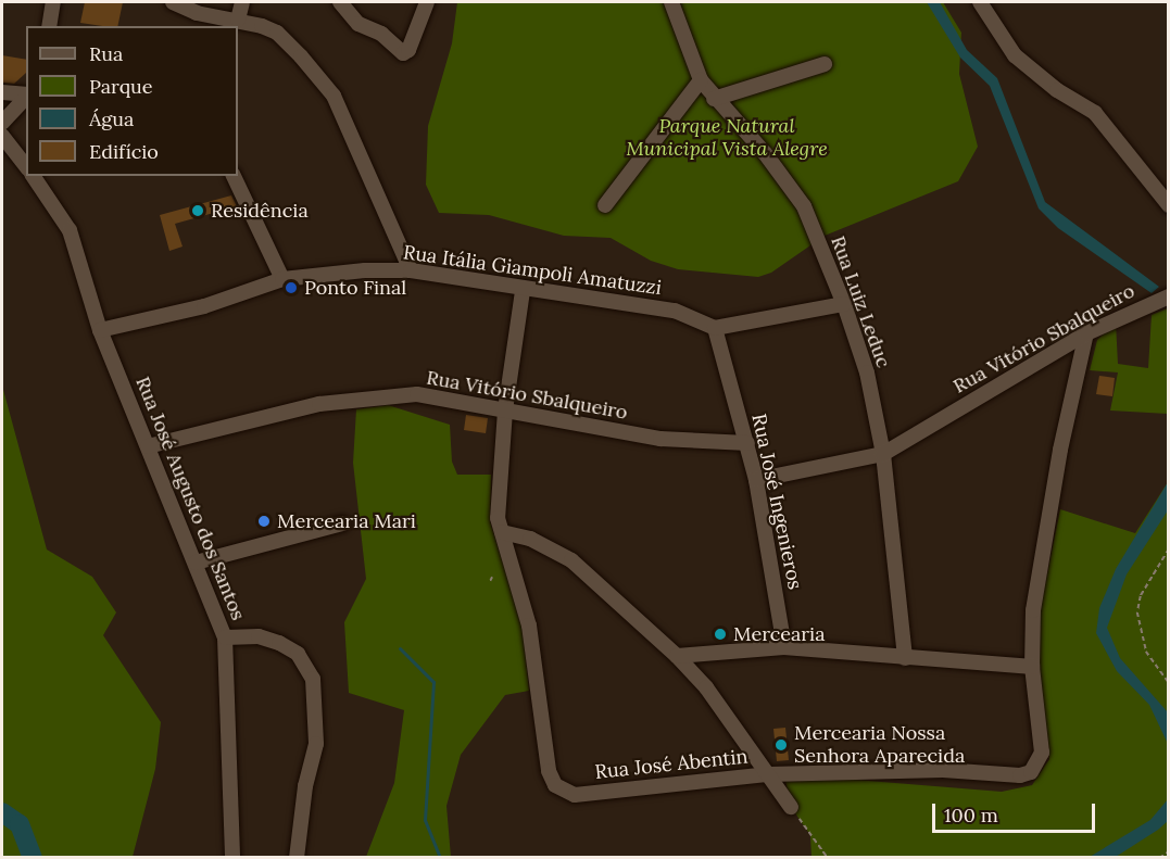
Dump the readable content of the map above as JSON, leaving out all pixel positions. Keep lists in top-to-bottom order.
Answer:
{
  "streets": {
    "street": [
      "Rua Itália Giampoli Amatuzzi",
      "Rua Luiz Leduc",
      "Rua Vitório Sbalqueiro",
      "Rua José Augusto dos Santos",
      "Rua José Ingenieros",
      "Rua José Abentin"
    ]
  },
  "crossings": [
    ["Rua Itália Giampoli Amatuzzi", "Rua José Augusto dos Santos"],
    ["Rua Itália Giampoli Amatuzzi", "Rua José Ingenieros"],
    ["Rua Luiz Leduc", "Rua Vitório Sbalqueiro"],
    ["Rua Vitório Sbalqueiro", "Rua José Augusto dos Santos"],
    ["Rua Vitório Sbalqueiro", "Rua José Ingenieros"]
  ],
  "parks": ["Parque Natural Municipal Vista Alegre"],
  "places": [
    "Residência",
    "Ponto Final",
    "Mercearia Mari",
    "Mercearia",
    "Mercearia Nossa Senhora Aparecida"
  ],
  "legend": [
    "Rua",
    "Parque",
    "Água",
    "Edifício"
  ],
  "scale_bar": "100 m"
}
